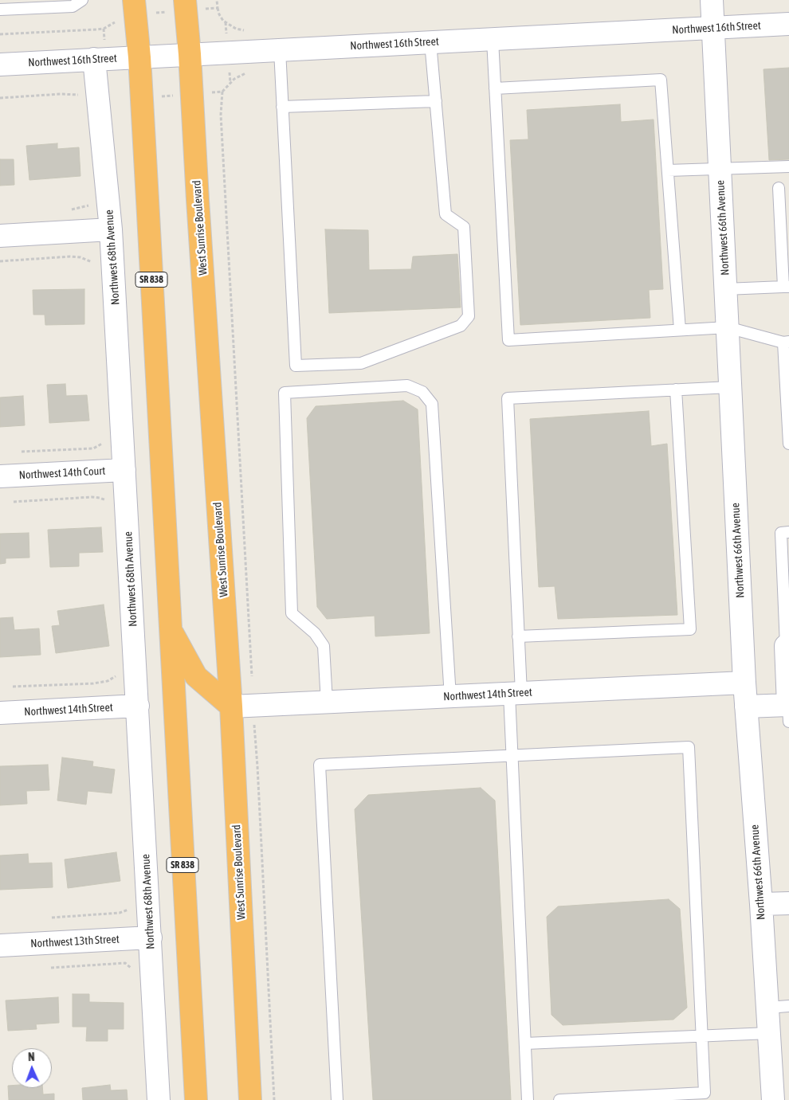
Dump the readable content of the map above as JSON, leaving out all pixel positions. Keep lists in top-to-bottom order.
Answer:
{
  "streets": {
    "highway": ["West Sunrise Boulevard", "SR 838"],
    "street": [
      "Northwest 16th Street",
      "Northwest 66th Avenue",
      "Northwest 68th Avenue",
      "Northwest 14th Court",
      "Northwest 14th Street",
      "Northwest 13th Street"
    ]
  },
  "crossings": [
    ["Northwest 16th Street", "West Sunrise Boulevard"],
    ["Northwest 16th Street", "Northwest 66th Avenue"],
    ["Northwest 16th Street", "Northwest 68th Avenue"],
    ["Northwest 16th Street", "SR 838"],
    ["West Sunrise Boulevard", "Northwest 14th Street"],
    ["Northwest 66th Avenue", "Northwest 14th Street"],
    ["Northwest 68th Avenue", "Northwest 14th Court"],
    ["Northwest 68th Avenue", "Northwest 14th Street"],
    ["Northwest 68th Avenue", "Northwest 13th Street"]
  ],
  "north": "top"
}
